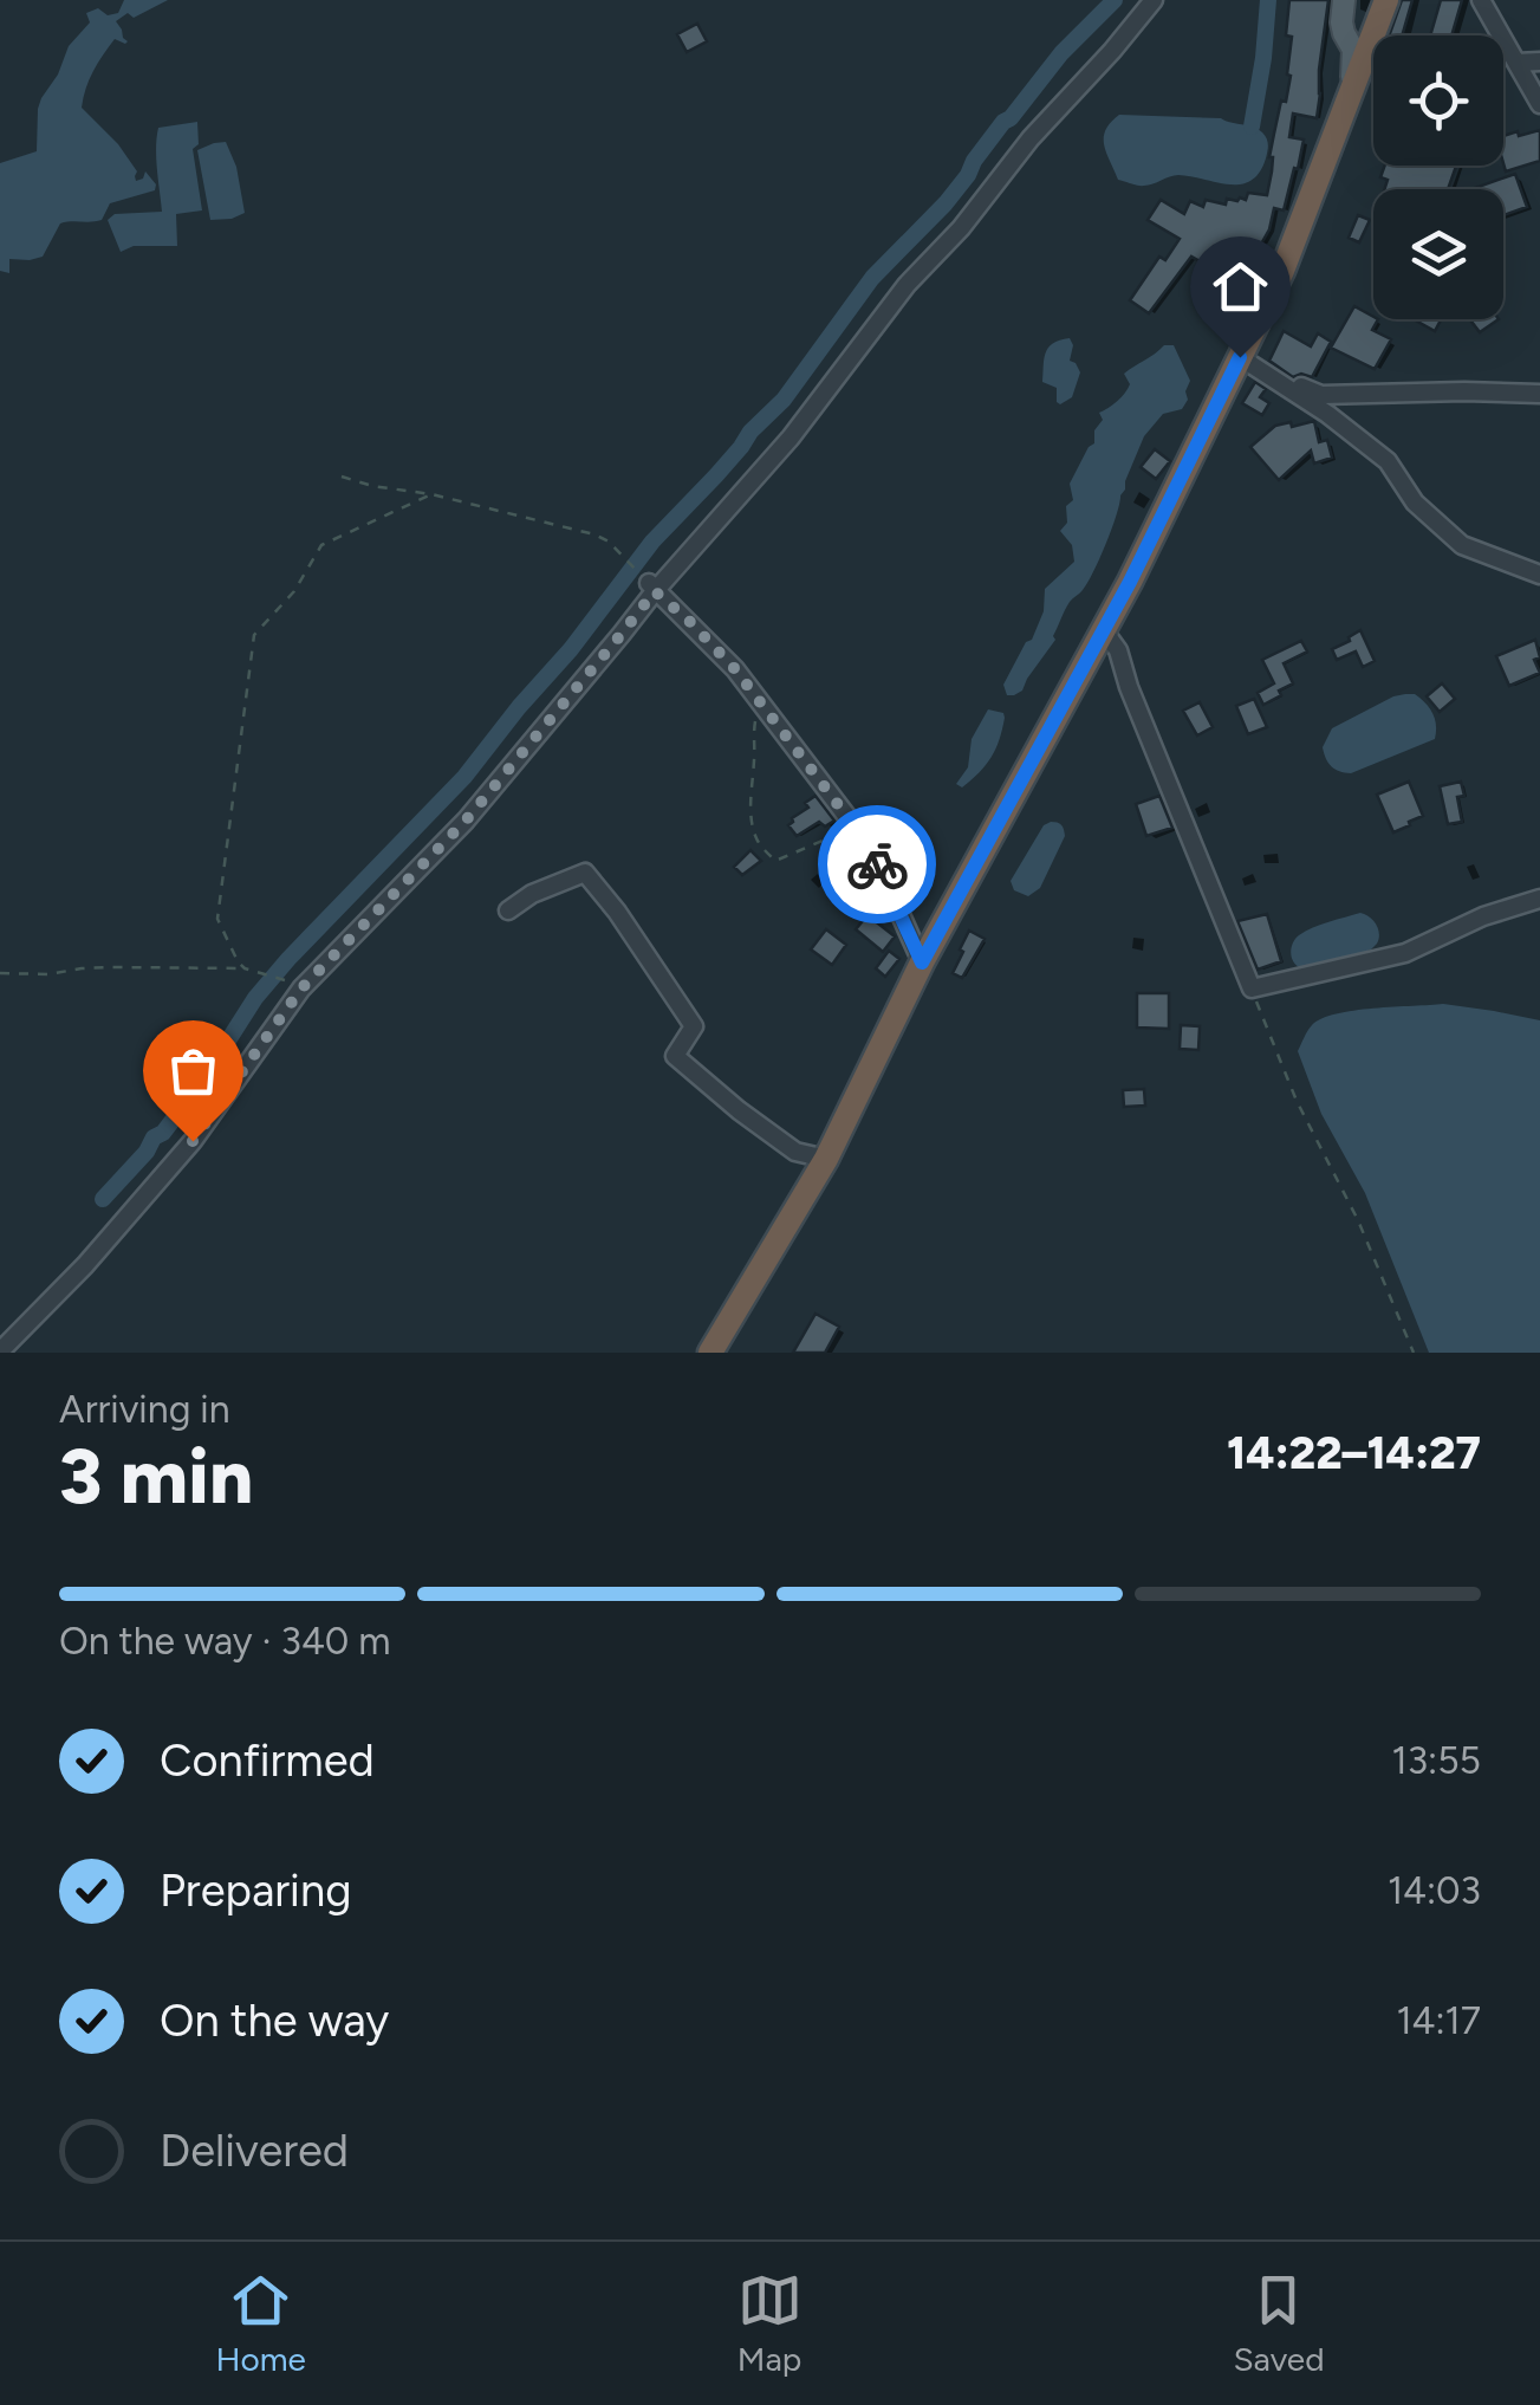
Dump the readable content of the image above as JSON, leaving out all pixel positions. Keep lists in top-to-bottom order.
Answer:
{
  "page": {
    "heading": ["3 min", "Arriving in", "14:22–14:27"],
    "bar": "On the way · 340 m",
    "list": [
      ["Confirmed", "13:55"],
      ["Preparing", "14:03"],
      ["On the way", "14:17"],
      "Delivered"
    ],
    "tabs": ["Home", "Map", "Saved"]
  }
}
